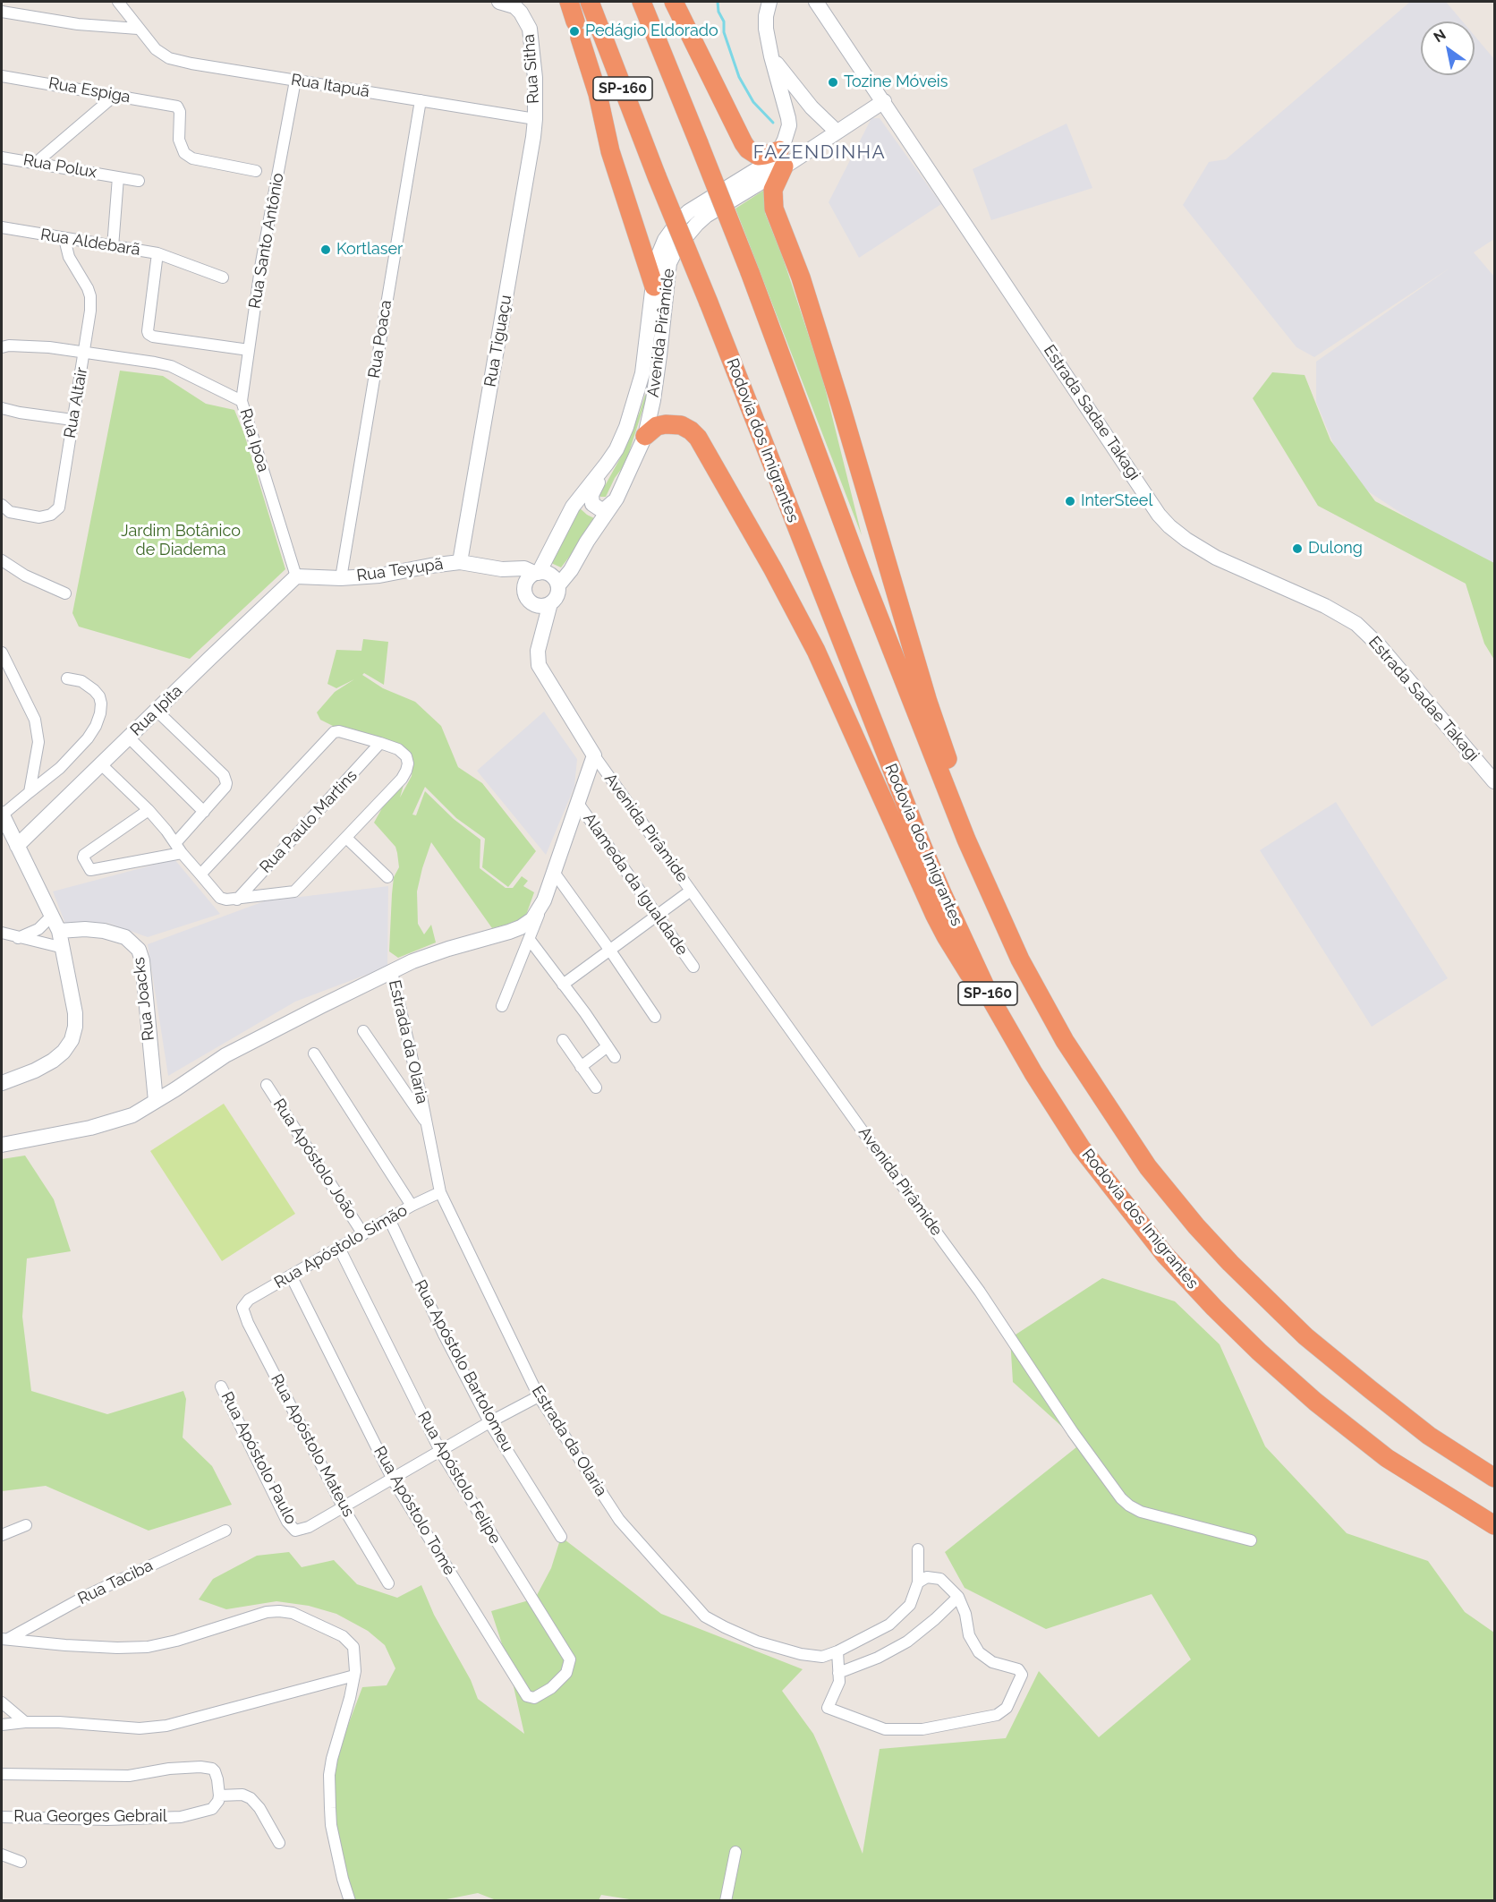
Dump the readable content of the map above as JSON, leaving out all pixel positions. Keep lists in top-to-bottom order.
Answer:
{
  "streets": {
    "highway": ["SP-160", "Rodovia dos Imigrantes"],
    "main road": [
      "Rua Sitha",
      "Avenida Pirâmide",
      "Rua Tiguaçu",
      "Estrada Sadae Takagi",
      "Rua Teyupã",
      "Rua Ipita",
      "Rua Joacks"
    ],
    "street": [
      "Rua Itapuã",
      "Rua Espiga",
      "Rua Polux",
      "Rua Santo Antônio",
      "Rua Aldebarã",
      "Rua Poaca",
      "Rua Altair",
      "Rua Ipoa",
      "Rua Paulo Martins",
      "Alameda da Igualdade",
      "Estrada da Olaria",
      "Rua Apóstolo João",
      "Rua Apóstolo Simão",
      "Rua Apóstolo Bartolomeu",
      "Rua Apóstolo Mateus",
      "Rua Apóstolo Paulo",
      "Rua Apóstolo Felipe",
      "Rua Apóstolo Tomé",
      "Rua Taciba",
      "Rua Georges Gebrail"
    ]
  },
  "crossings": [
    ["Rua Sitha", "Rua Itapuã"],
    ["Rua Sitha", "Rua Tiguaçu"],
    ["Rua Itapuã", "Rua Santo Antônio"],
    ["Rua Itapuã", "Rua Poaca"],
    ["Rua Itapuã", "Rua Tiguaçu"],
    ["Rua Polux", "Rua Aldebarã"],
    ["Rua Santo Antônio", "Rua Aldebarã"],
    ["Rua Santo Antônio", "Rua Ipoa"],
    ["Rua Aldebarã", "Rua Altair"],
    ["Avenida Pirâmide", "Estrada Sadae Takagi"],
    ["Avenida Pirâmide", "Rua Teyupã"],
    ["Rua Poaca", "Rua Teyupã"],
    ["Rua Tiguaçu", "Rua Teyupã"],
    ["Rua Altair", "Rua Ipoa"],
    ["Rua Ipoa", "Rua Teyupã"],
    ["Rua Ipoa", "Rua Ipita"],
    ["Rua Teyupã", "Rua Ipita"],
    ["Estrada da Olaria", "Rua Apóstolo Simão"],
    ["Rua Apóstolo João", "Rua Apóstolo Simão"],
    ["Rua Apóstolo Simão", "Rua Apóstolo Bartolomeu"],
    ["Rua Apóstolo Simão", "Rua Apóstolo Mateus"],
    ["Rua Apóstolo Simão", "Rua Apóstolo Felipe"],
    ["Rua Apóstolo Simão", "Rua Apóstolo Tomé"],
    ["Rua Apóstolo Mateus", "Rua Apóstolo Paulo"],
    ["Rua Apóstolo Felipe", "Rua Apóstolo Tomé"]
  ],
  "districts": ["FAZENDINHA"],
  "parks": ["Jardim Botânico de Diadema"],
  "places": [
    "Pedágio Eldorado",
    "Tozine Móveis",
    "Kortlaser",
    "InterSteel",
    "Dulong"
  ],
  "north": "top left"
}
